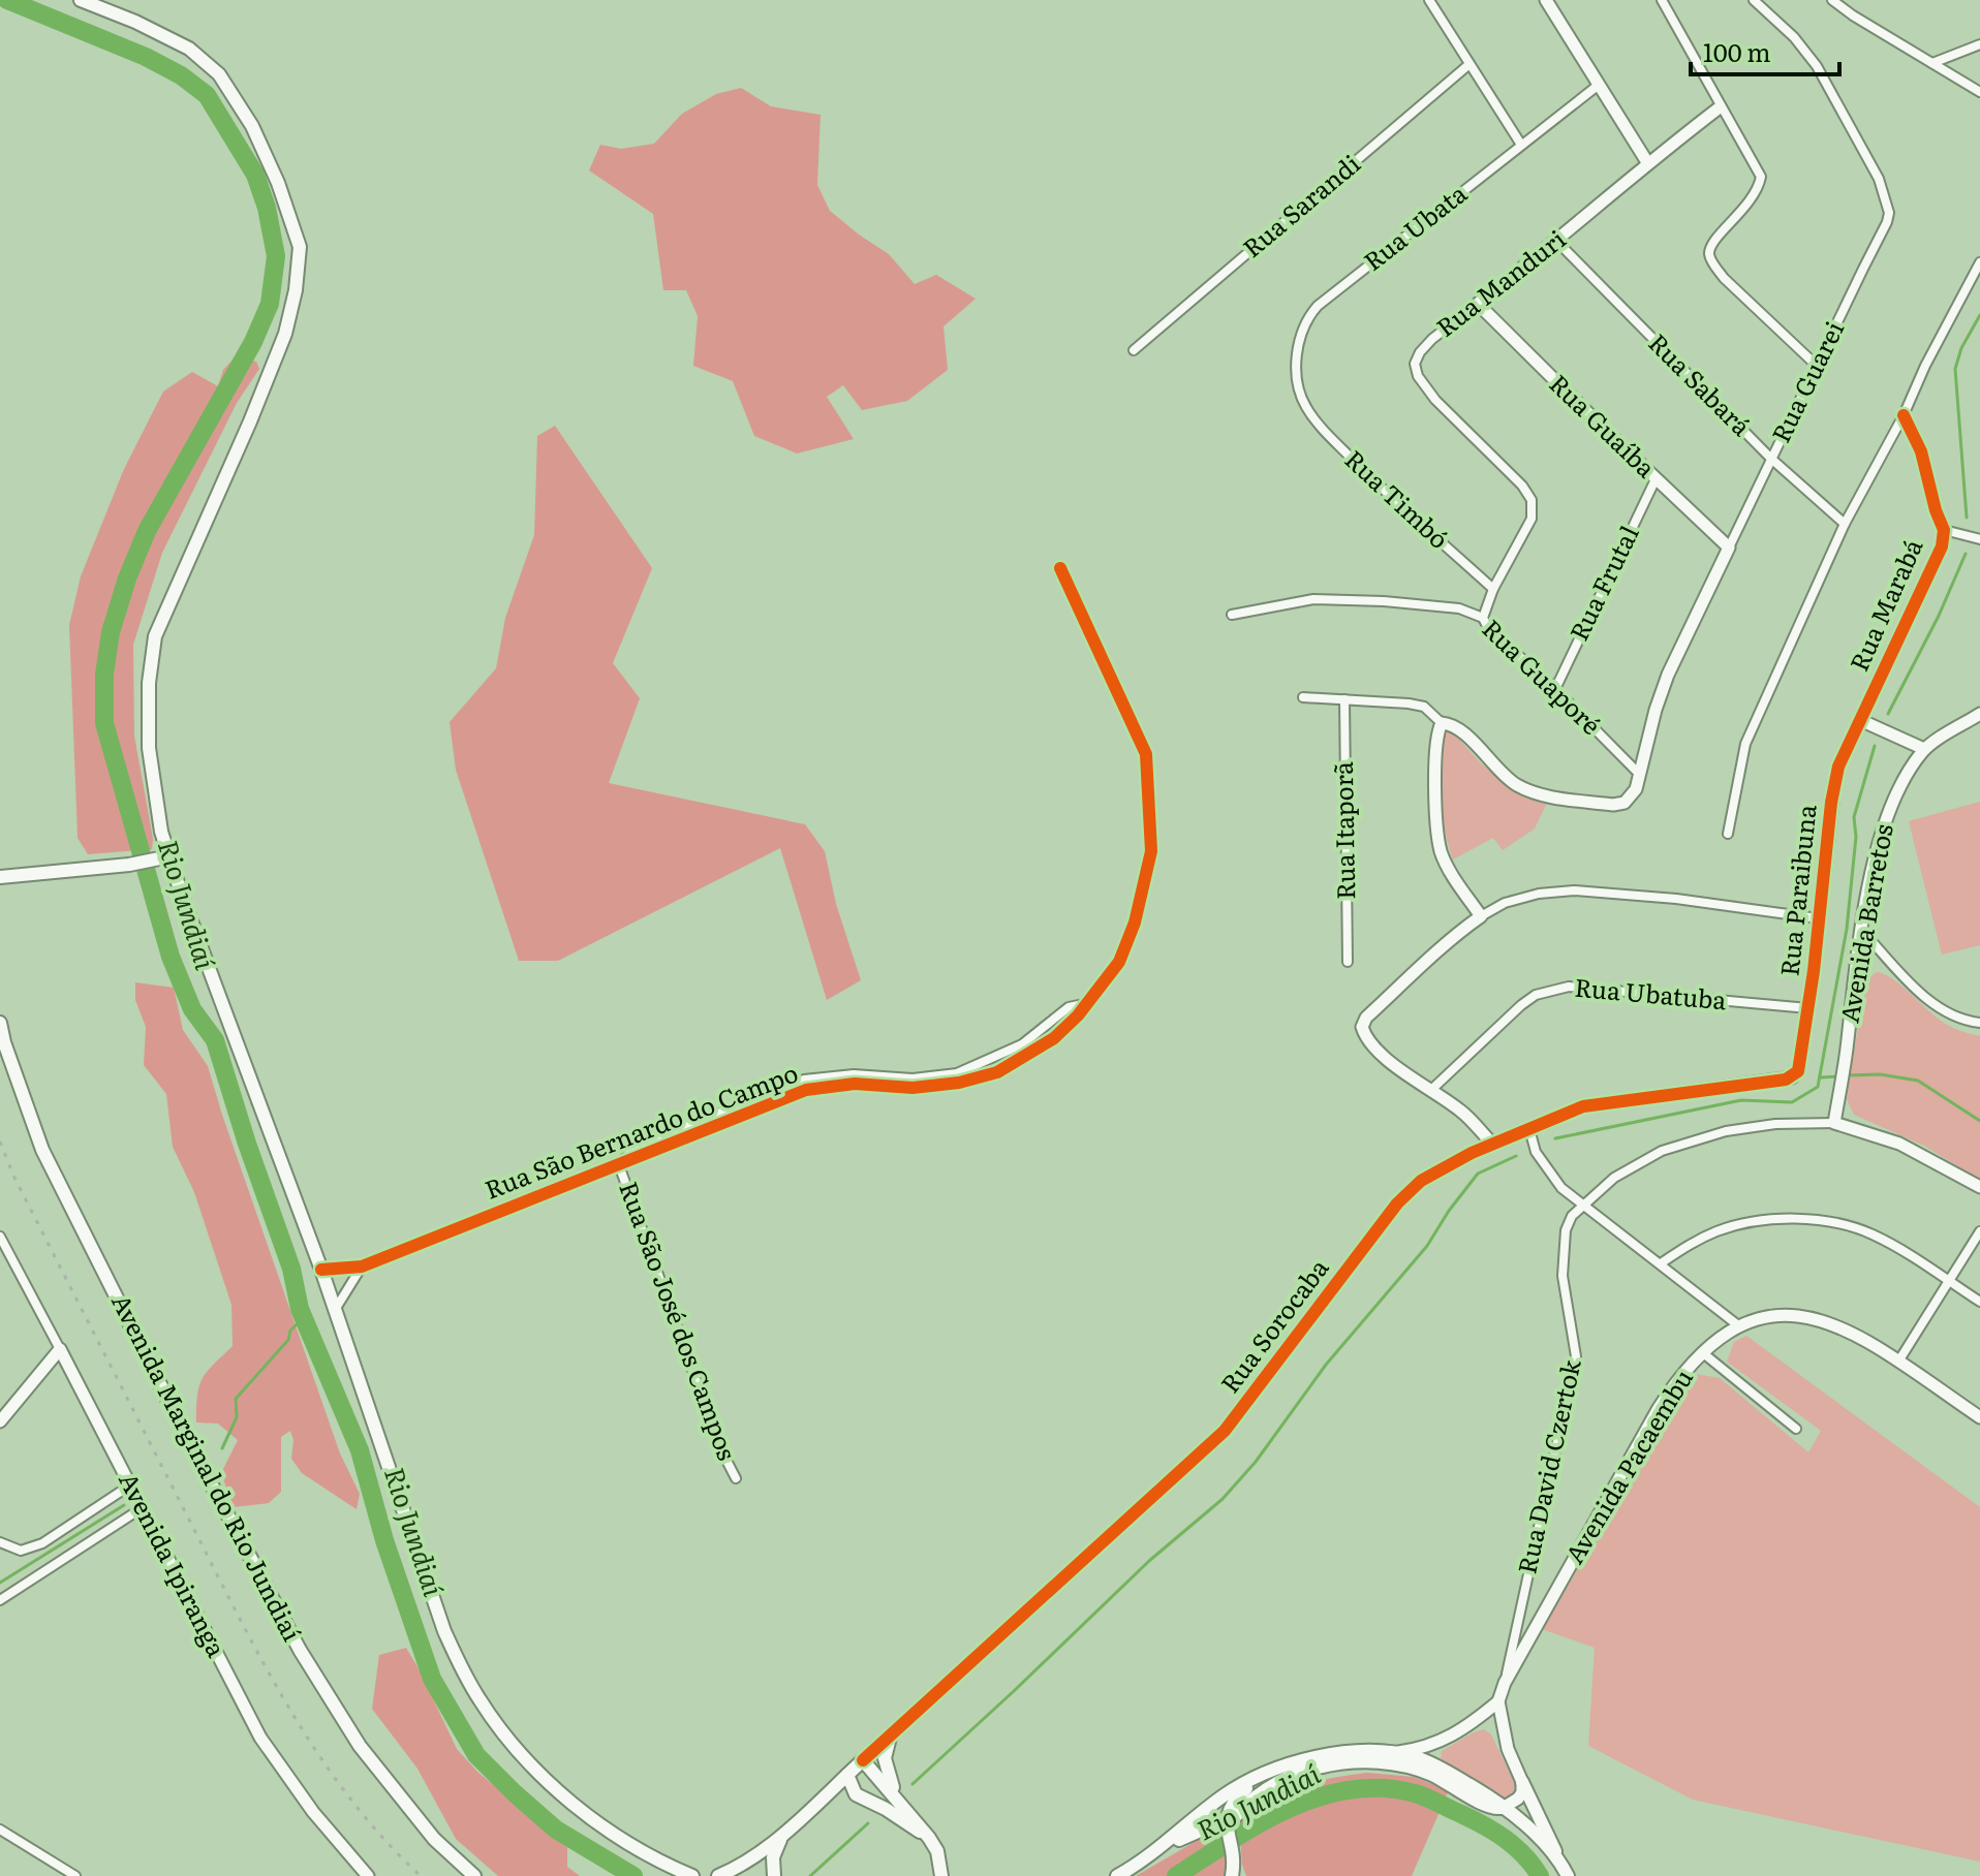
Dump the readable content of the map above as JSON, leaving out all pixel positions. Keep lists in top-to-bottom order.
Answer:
{
  "streets": {
    "main road": ["Rua Sorocaba", "Avenida Marginal do Rio Jundiaí"],
    "street": [
      "Rua Sarandi",
      "Rua Ubata",
      "Rua Manduri",
      "Rua Guarei",
      "Rua Sabará",
      "Rua Guaíba",
      "Rua Timbó",
      "Rua Frutal",
      "Rua Marabá",
      "Rua Guaporé",
      "Rua Itaporã",
      "Rua Paraibuna",
      "Avenida Barretos",
      "Rua Ubatuba",
      "Rua São Bernardo do Campo",
      "Rua São José dos Campos",
      "Rua David Czertok",
      "Avenida Pacaembu",
      "Avenida Ipiranga"
    ]
  },
  "crossings": [
    ["Rua Ubata", "Rua Timbó"],
    ["Rua Manduri", "Rua Sabará"],
    ["Rua Manduri", "Rua Guaíba"],
    ["Rua Manduri", "Rua Timbó"],
    ["Rua Manduri", "Rua Guaporé"],
    ["Rua Guarei", "Rua Sabará"],
    ["Rua Guarei", "Rua Guaíba"],
    ["Rua Guarei", "Rua Guaporé"],
    ["Rua Guaíba", "Rua Frutal"],
    ["Rua Frutal", "Rua Guaporé"],
    ["Rua Marabá", "Rua Paraibuna"],
    ["Rua Paraibuna", "Rua Ubatuba"],
    ["Rua Paraibuna", "Rua Sorocaba"],
    ["Rua São Bernardo do Campo", "Rua São José dos Campos"],
    ["Rua David Czertok", "Avenida Pacaembu"]
  ],
  "water": ["Rio Jundiaí"],
  "scale_bar": "100 m"
}
